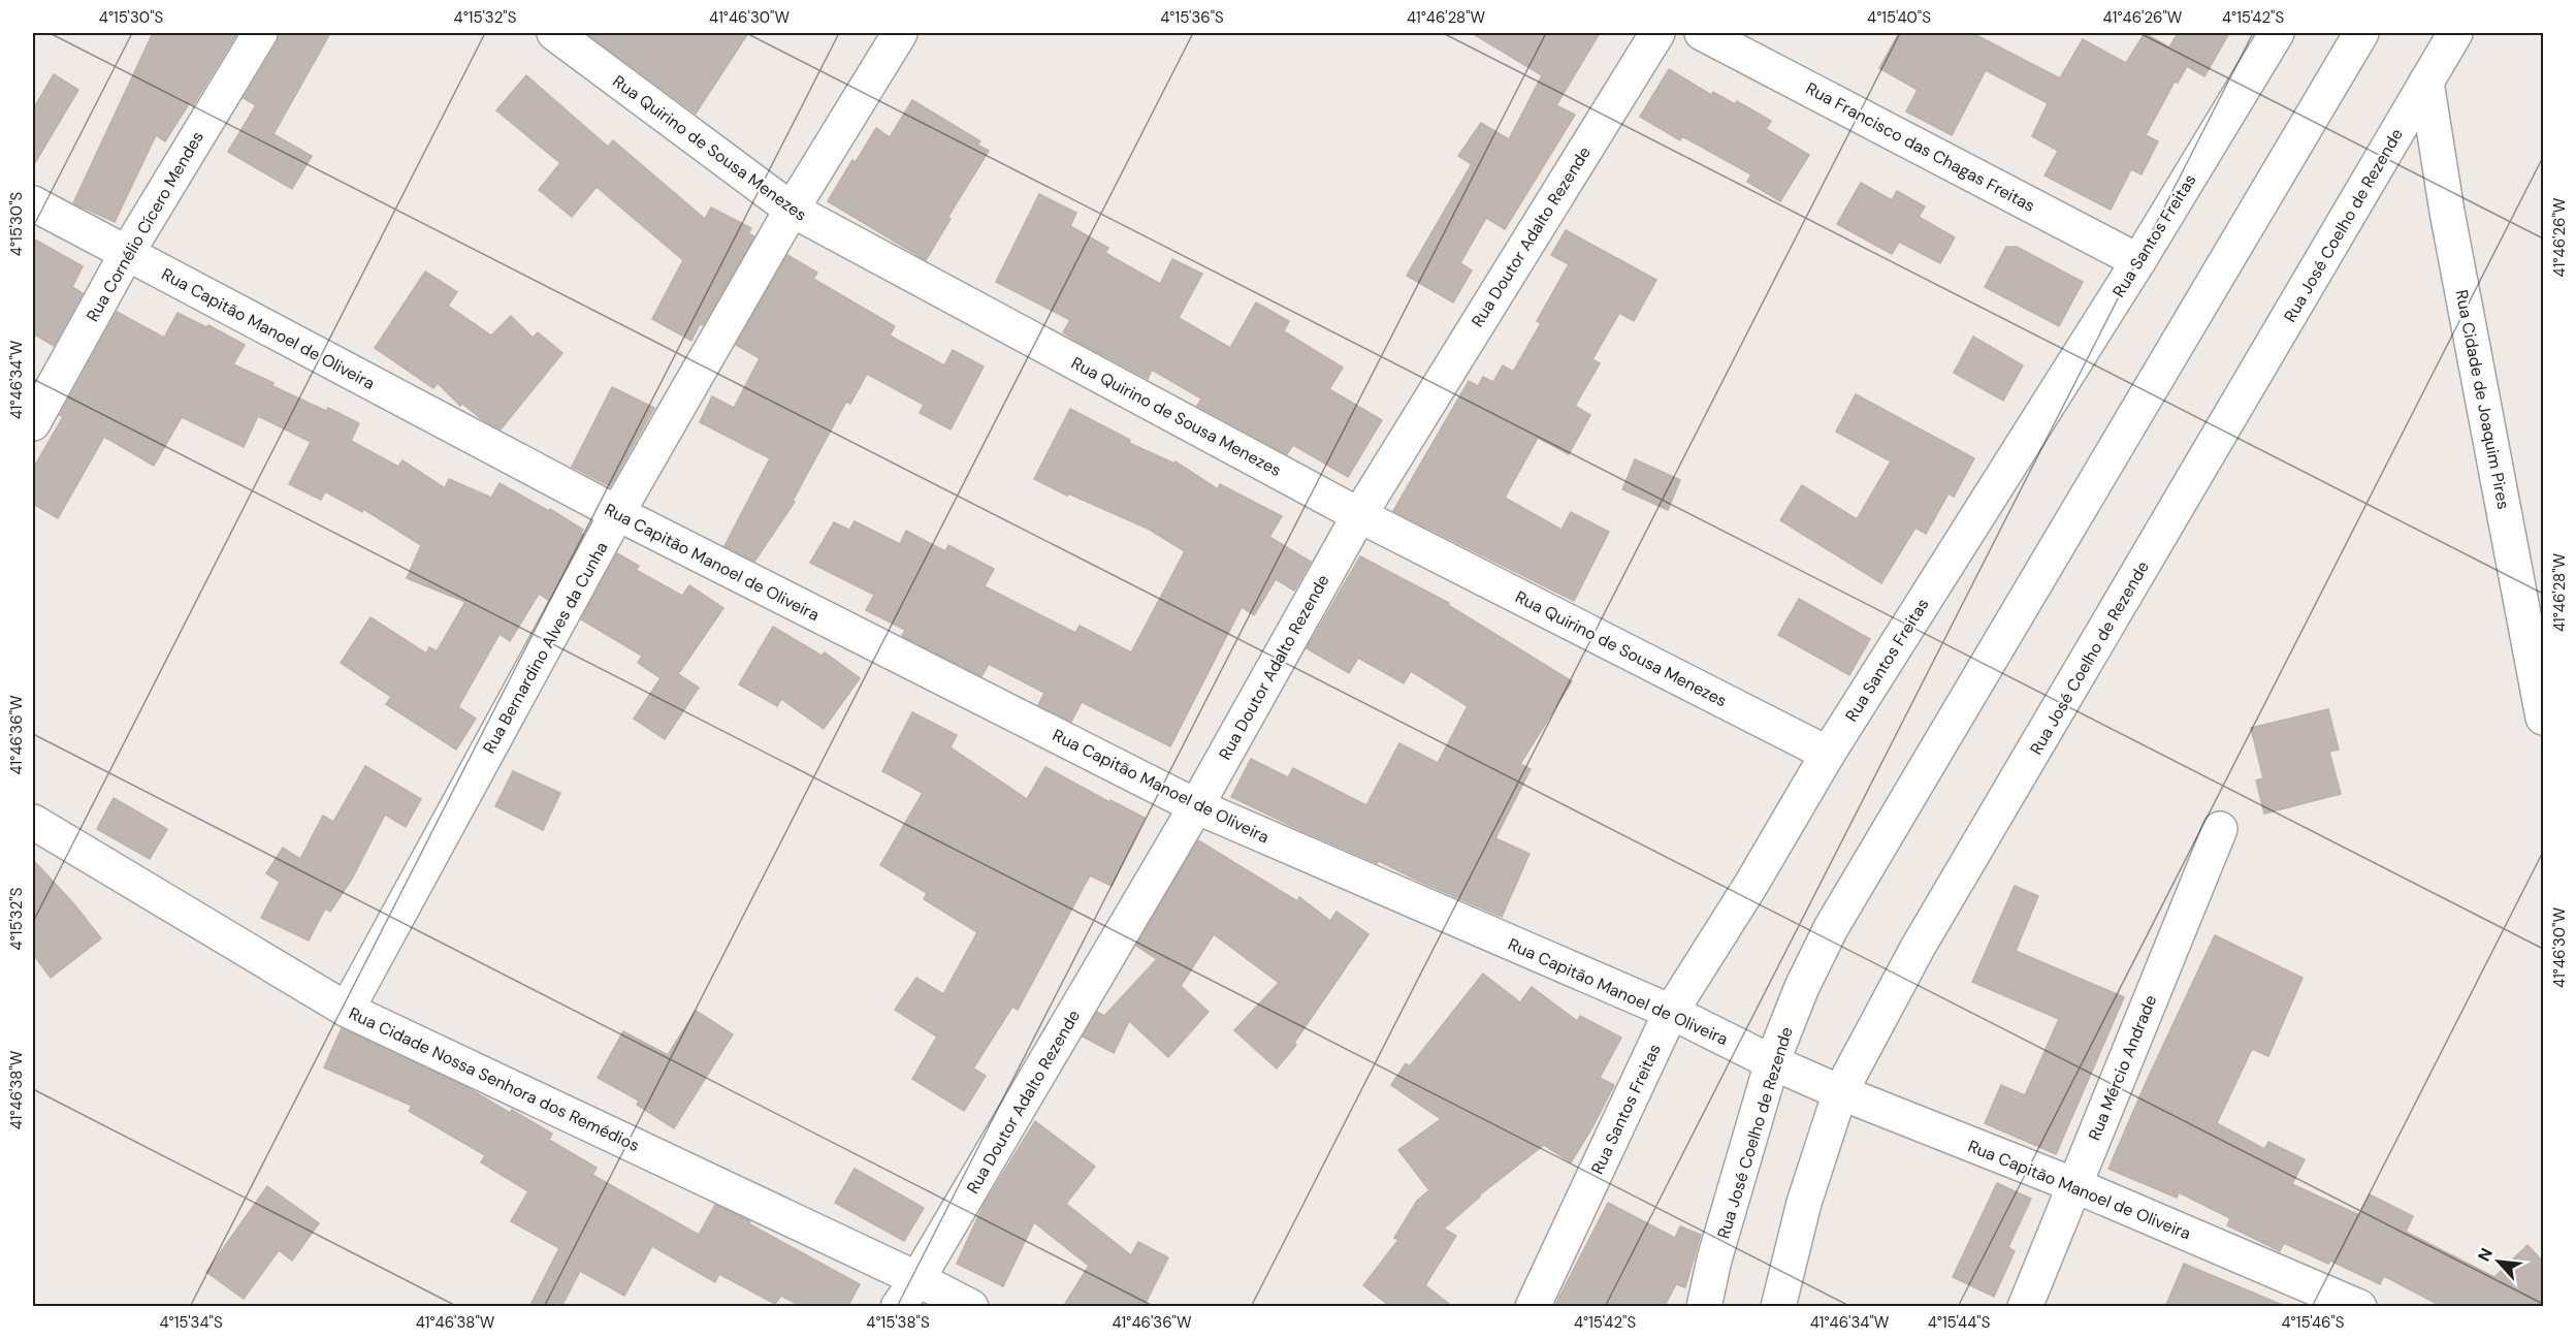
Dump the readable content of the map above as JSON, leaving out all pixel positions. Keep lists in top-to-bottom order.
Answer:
{
  "streets": {
    "street": [
      "Rua Francisco das Chagas Freitas",
      "Rua Quirino de Sousa Menezes",
      "Rua José Coelho de Rezende",
      "Rua Cornélio Cícero Mendes",
      "Rua Santos Freitas",
      "Rua Doutor Adalto Rezende",
      "Rua Capitão Manoel de Oliveira",
      "Rua Cidade de Joaquim Pires",
      "Rua Bernardino Alves da Cunha",
      "Rua Mércio Andrade",
      "Rua Cidade Nossa Senhora dos Remédios"
    ]
  },
  "crossings": [
    ["Rua Francisco das Chagas Freitas", "Rua Santos Freitas"],
    ["Rua Quirino de Sousa Menezes", "Rua Santos Freitas"],
    ["Rua Quirino de Sousa Menezes", "Rua Doutor Adalto Rezende"],
    ["Rua Quirino de Sousa Menezes", "Rua Bernardino Alves da Cunha"],
    ["Rua José Coelho de Rezende", "Rua Capitão Manoel de Oliveira"],
    ["Rua José Coelho de Rezende", "Rua Cidade de Joaquim Pires"],
    ["Rua Cornélio Cícero Mendes", "Rua Capitão Manoel de Oliveira"],
    ["Rua Santos Freitas", "Rua Capitão Manoel de Oliveira"],
    ["Rua Doutor Adalto Rezende", "Rua Capitão Manoel de Oliveira"],
    ["Rua Doutor Adalto Rezende", "Rua Cidade Nossa Senhora dos Remédios"],
    ["Rua Capitão Manoel de Oliveira", "Rua Bernardino Alves da Cunha"],
    ["Rua Capitão Manoel de Oliveira", "Rua Mércio Andrade"],
    ["Rua Bernardino Alves da Cunha", "Rua Cidade Nossa Senhora dos Remédios"]
  ],
  "north": "top left",
  "coordinates": [
    "4°15'30\"S",
    "4°15'32\"S",
    "41°46'30\"W",
    "4°15'36\"S",
    "41°46'28\"W",
    "4°15'40\"S",
    "41°46'26\"W",
    "4°15'42\"S",
    "41°46'34\"W",
    "41°46'36\"W",
    "41°46'38\"W",
    "4°15'34\"S",
    "4°15'38\"S",
    "4°15'44\"S",
    "4°15'46\"S"
  ]
}
